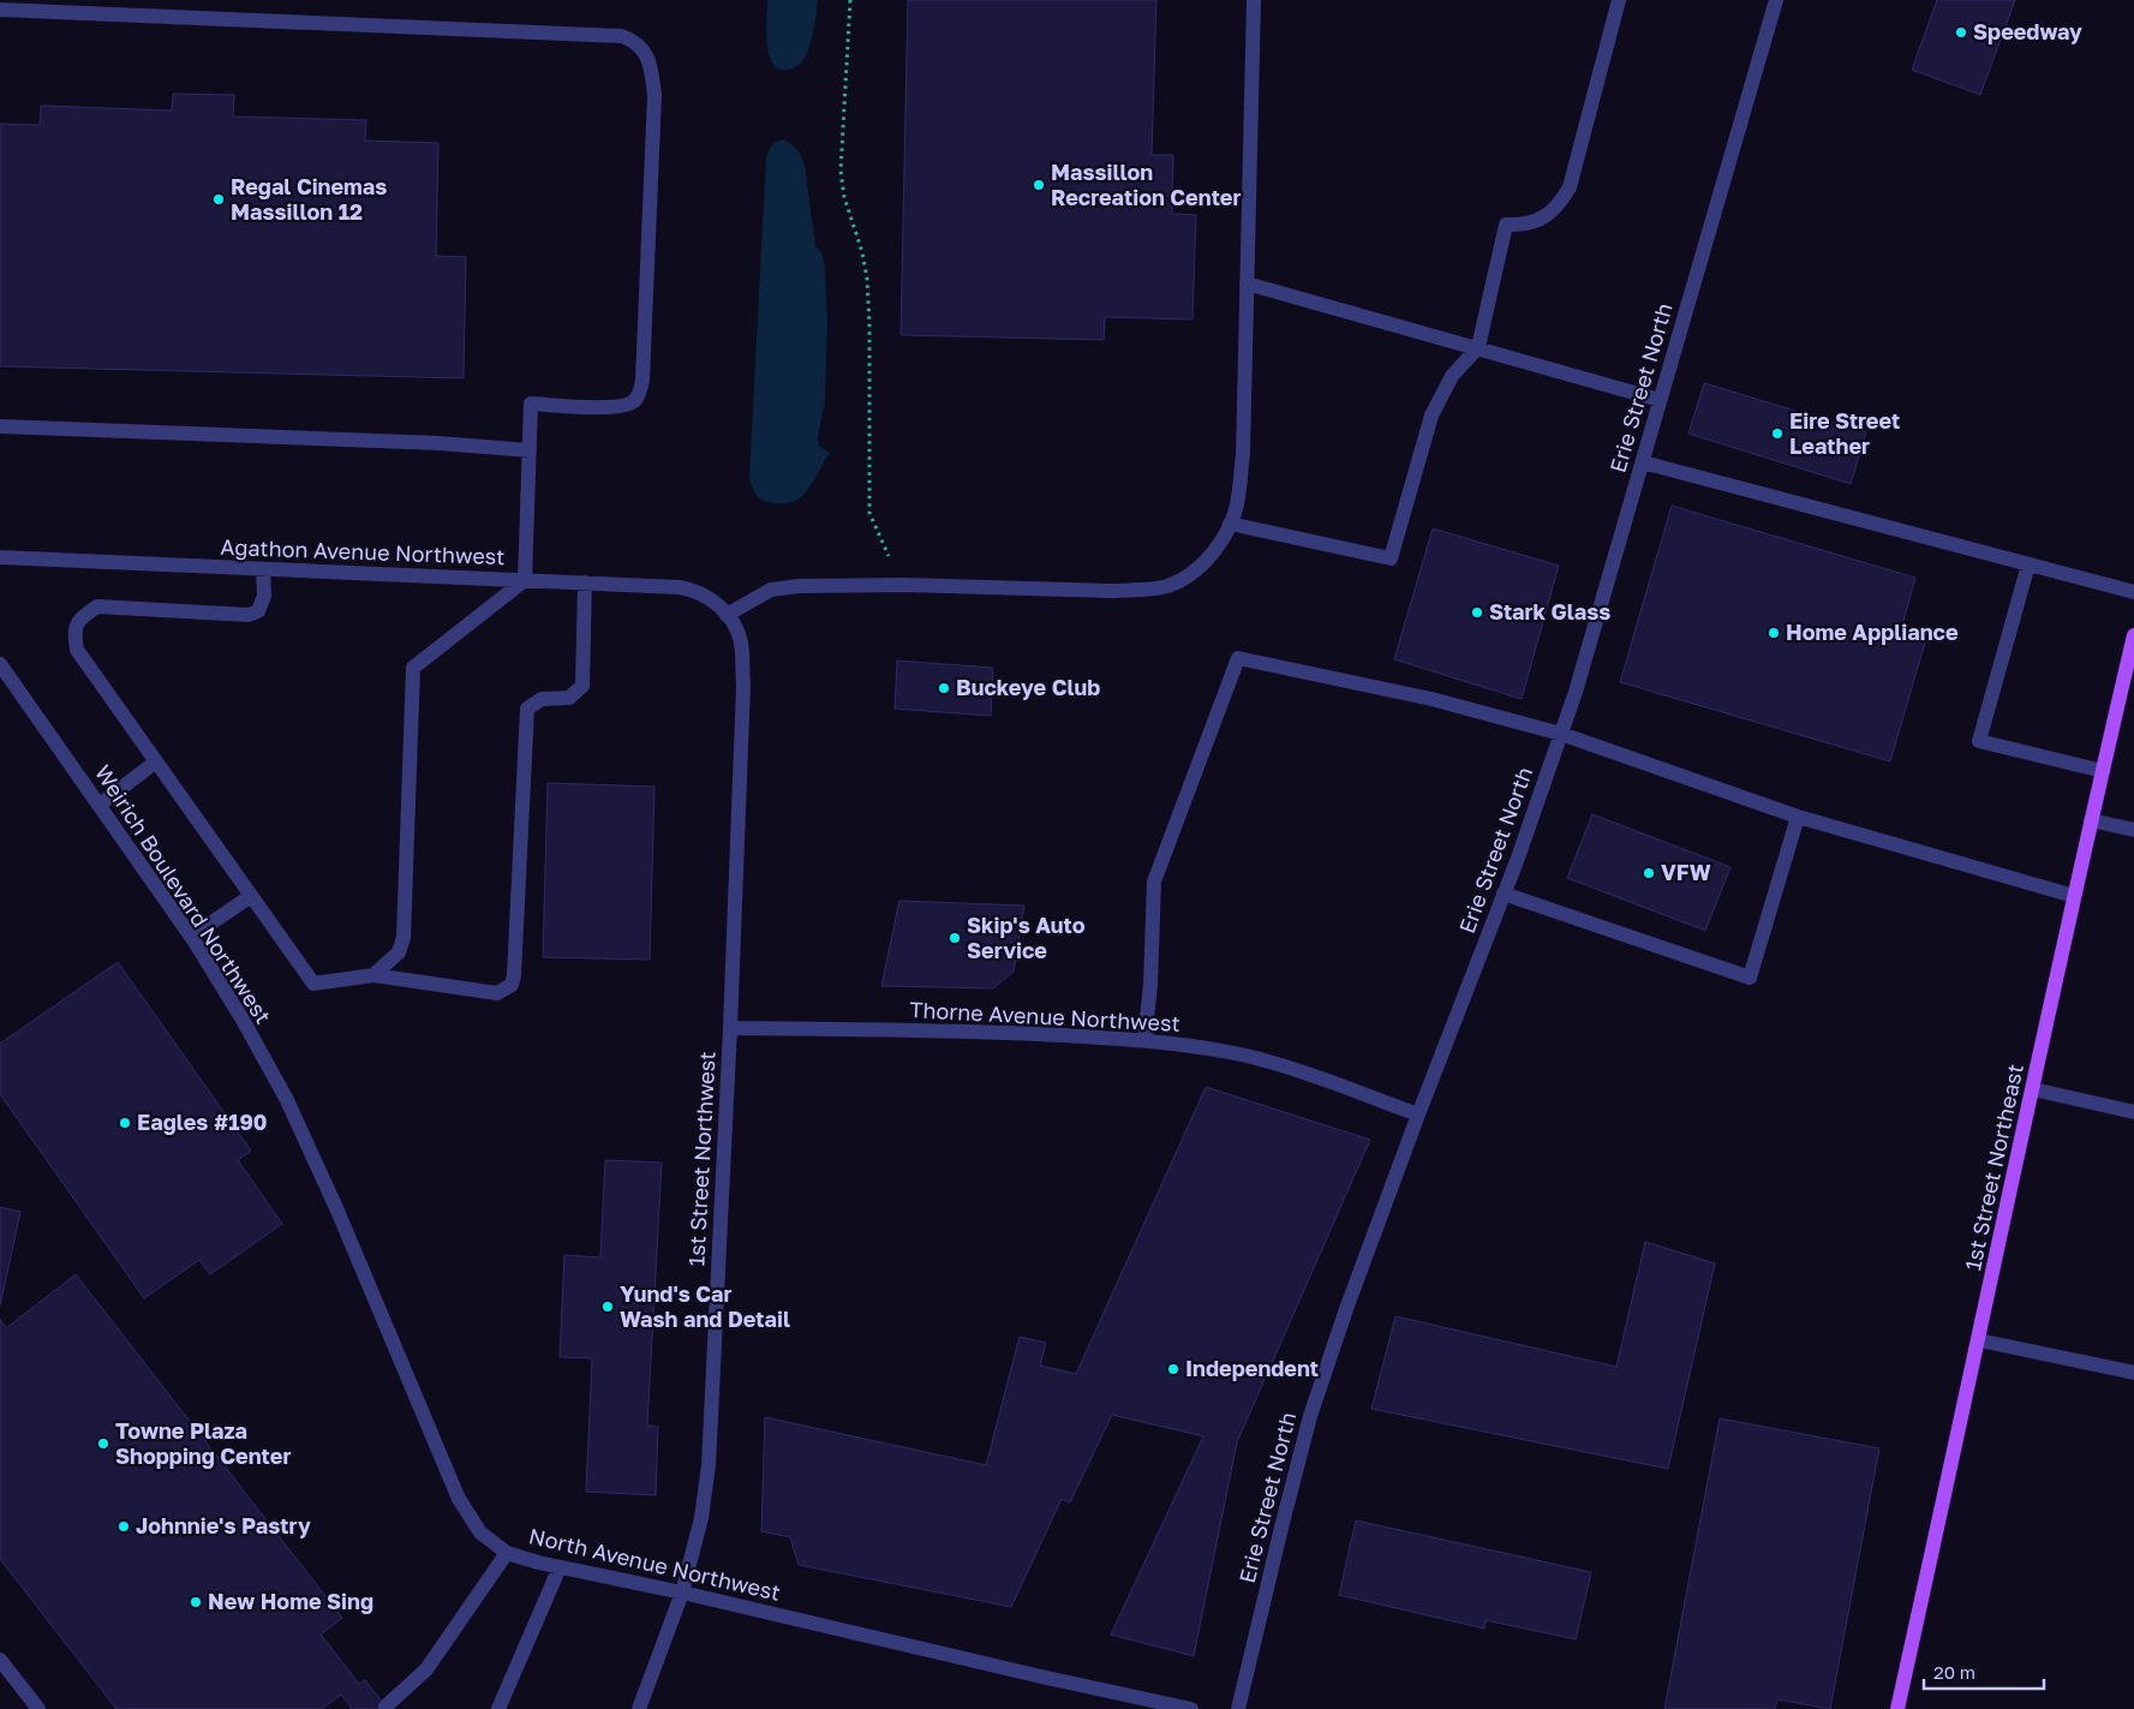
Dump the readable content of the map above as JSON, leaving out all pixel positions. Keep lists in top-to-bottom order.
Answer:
{
  "streets": {
    "main road": ["1st Street Northeast"],
    "street": [
      "Erie Street North",
      "Agathon Avenue Northwest",
      "Weirich Boulevard Northwest",
      "Thorne Avenue Northwest",
      "1st Street Northwest",
      "North Avenue Northwest"
    ]
  },
  "crossings": [
    ["Erie Street North", "Thorne Avenue Northwest"],
    ["Agathon Avenue Northwest", "1st Street Northwest"],
    ["Weirich Boulevard Northwest", "North Avenue Northwest"],
    ["Thorne Avenue Northwest", "1st Street Northwest"],
    ["1st Street Northwest", "North Avenue Northwest"]
  ],
  "places": [
    "Speedway",
    "Massillon Recreation Center",
    "Regal Cinemas Massillon 12",
    "Eire Street Leather",
    "Stark Glass",
    "Home Appliance",
    "Buckeye Club",
    "VFW",
    "Skip's Auto Service",
    "Eagles #190",
    "Yund's Car Wash and Detail",
    "Independent",
    "Towne Plaza Shopping Center",
    "Johnnie's Pastry",
    "New Home Sing"
  ],
  "scale_bar": "20 m"
}
